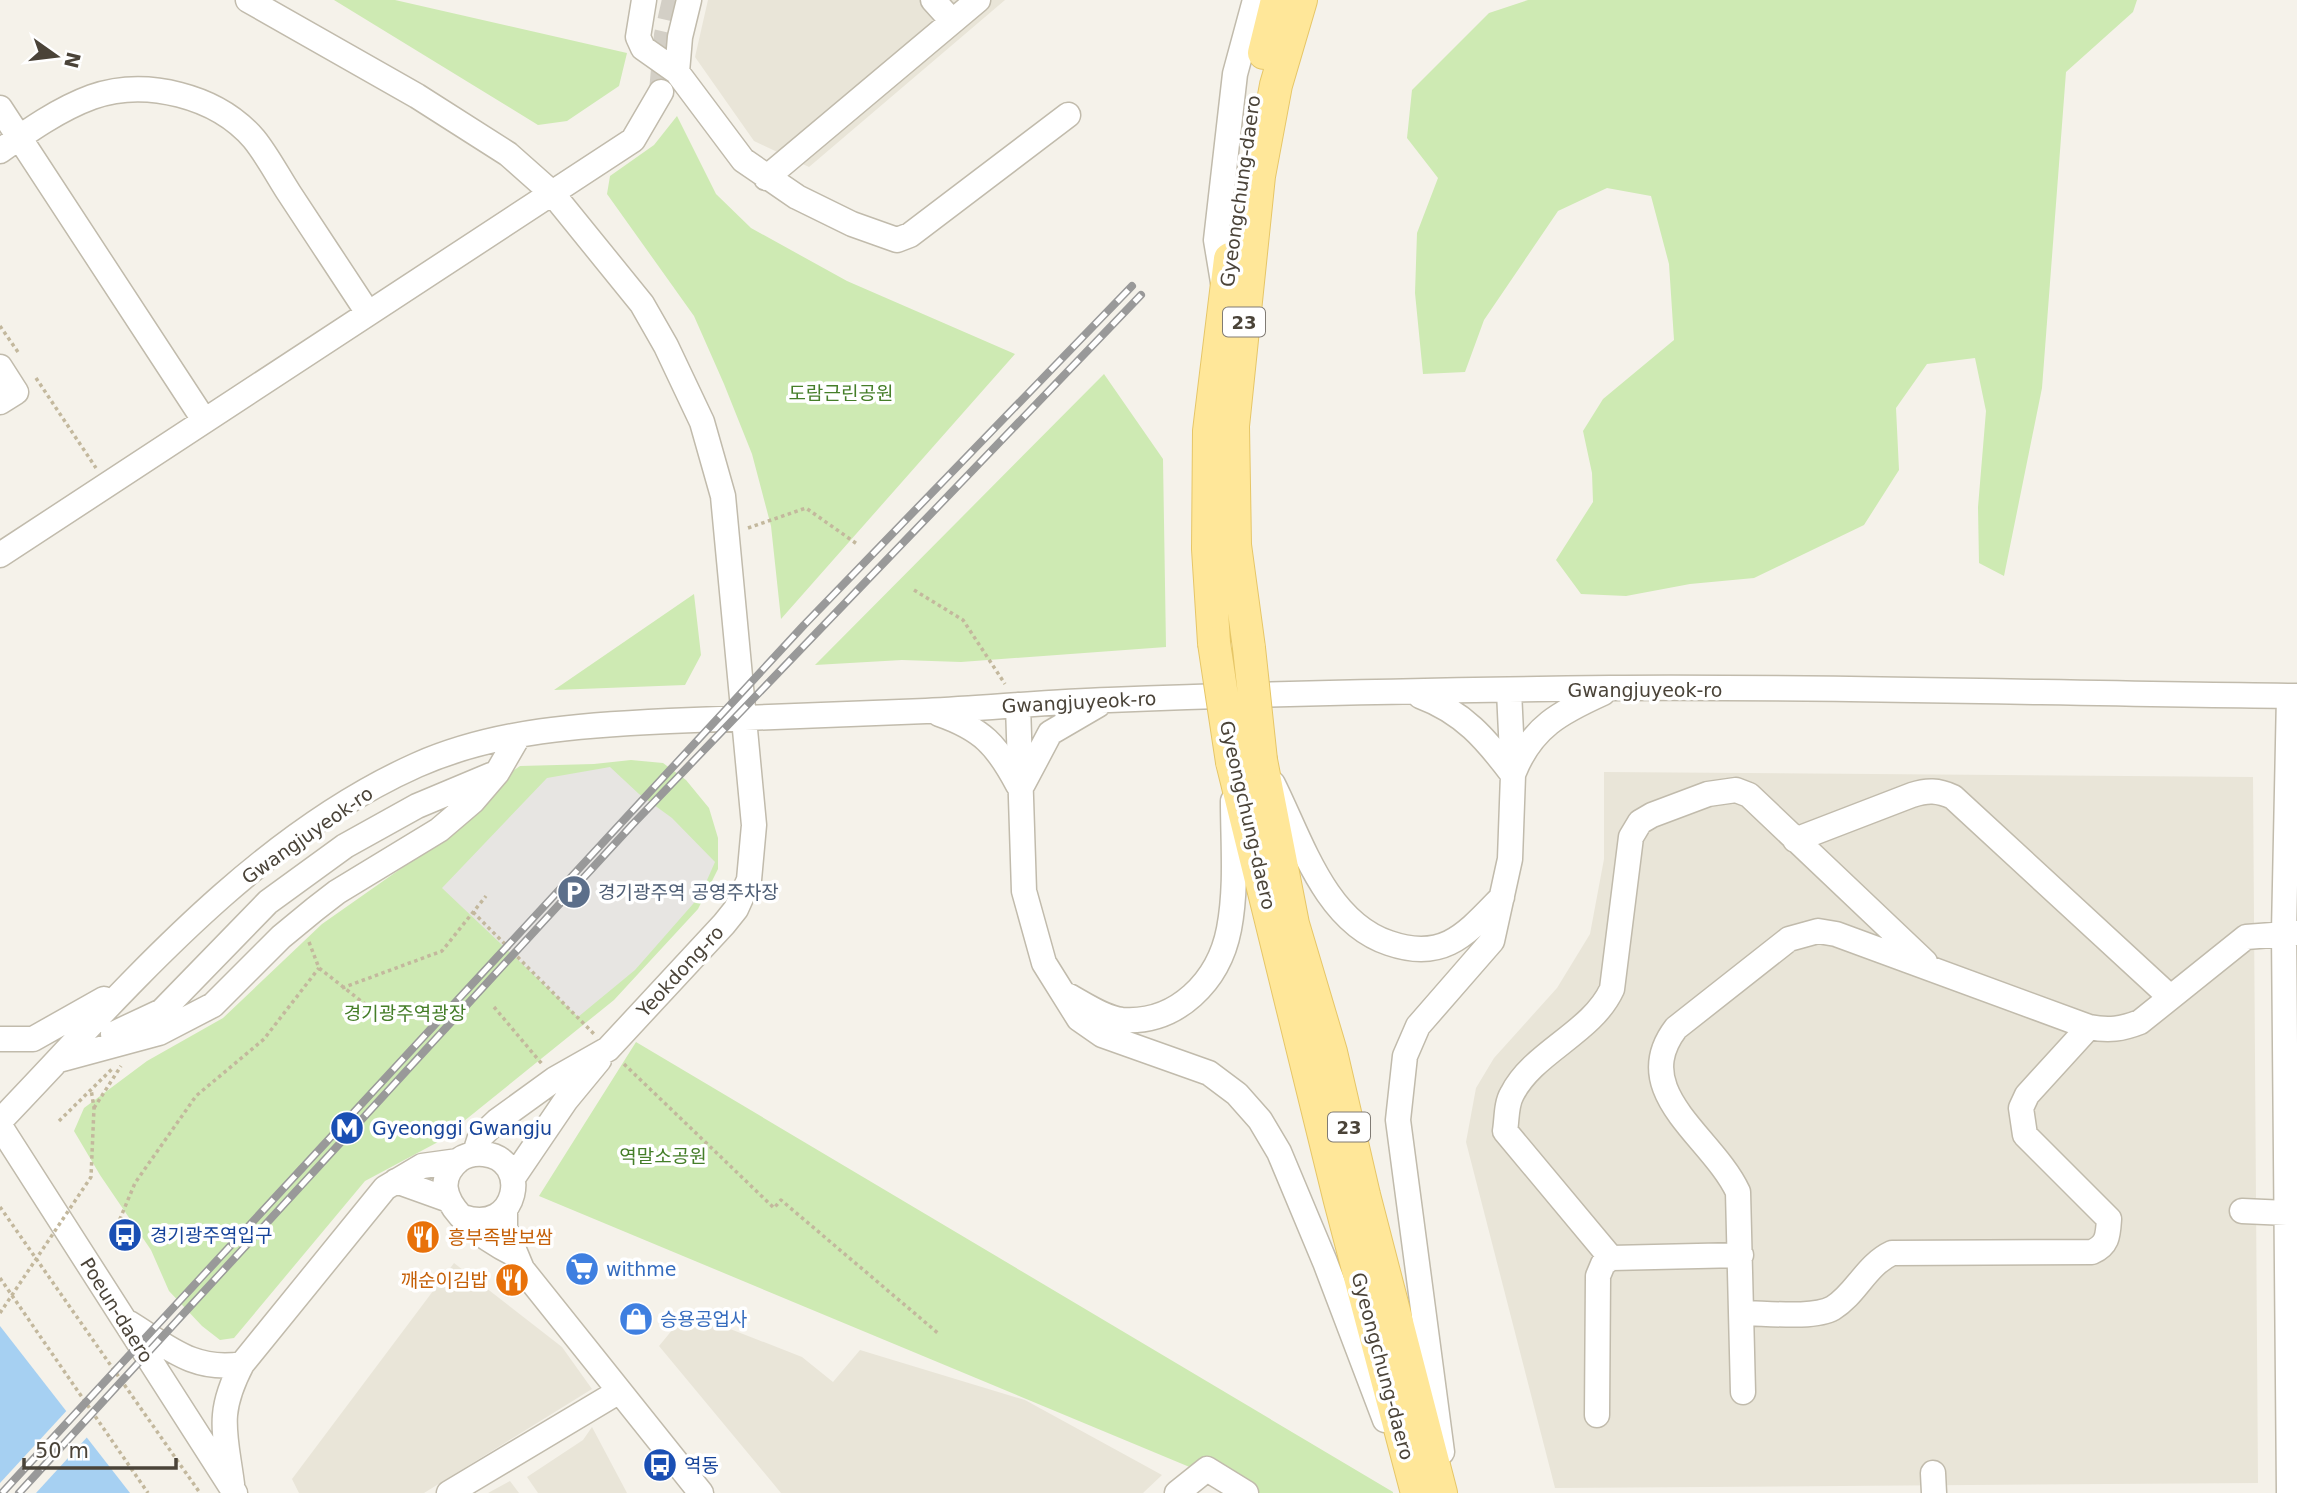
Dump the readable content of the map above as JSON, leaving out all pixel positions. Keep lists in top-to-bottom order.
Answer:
{
  "streets": {
    "main road": ["Gyeongchung-daero", "23"],
    "street": ["Gwangjuyeok-ro", "Yeokdong-ro", "Poeun-daero"]
  },
  "crossings": [
    ["Gwangjuyeok-ro", "Yeokdong-ro"]
  ],
  "parks": ["도람근린공원", "경기광주역광장", "역말소공원"],
  "places": {
    "parking": ["경기광주역 공영주차장"],
    "metro station": ["Gyeonggi Gwangju"],
    "bus stop": ["경기광주역입구", "역동"],
    "restaurant": ["흥부족발보쌈", "깨순이김밥"],
    "supermarket": ["withme"],
    "shop": ["승용공업사"]
  },
  "scale_bar": "50 m",
  "north": "right"
}
